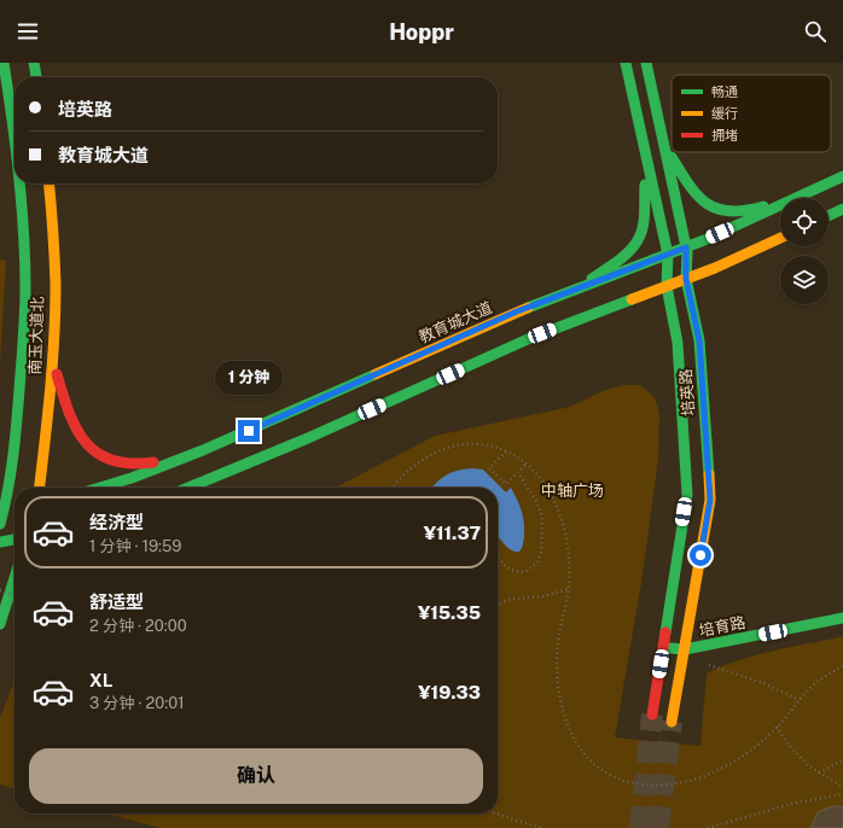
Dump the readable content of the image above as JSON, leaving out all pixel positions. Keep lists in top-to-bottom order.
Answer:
{
  "streets": {
    "main road": [
      "教育城大道",
      "南玉大道北",
      "培英路",
      "培育路"
    ]
  },
  "crossings": [
    ["教育城大道", "培英路"],
    ["培英路", "培育路"]
  ],
  "parks": ["中轴广场"],
  "legend": ["畅通", "缓行", "拥堵"],
  "page": {
    "header": "Hoppr",
    "banner": ["培英路", "教育城大道"],
    "bubble": "1 分钟",
    "list": [
      {
        "name": "经济型",
        "note": "1 分钟 · 19:59",
        "value": "¥11.37"
      },
      {
        "name": "舒适型",
        "note": "2 分钟 · 20:00",
        "value": "¥15.35"
      },
      {
        "name": "XL",
        "note": "3 分钟 · 20:01",
        "value": "¥19.33"
      }
    ],
    "buttons": "确认"
  }
}
